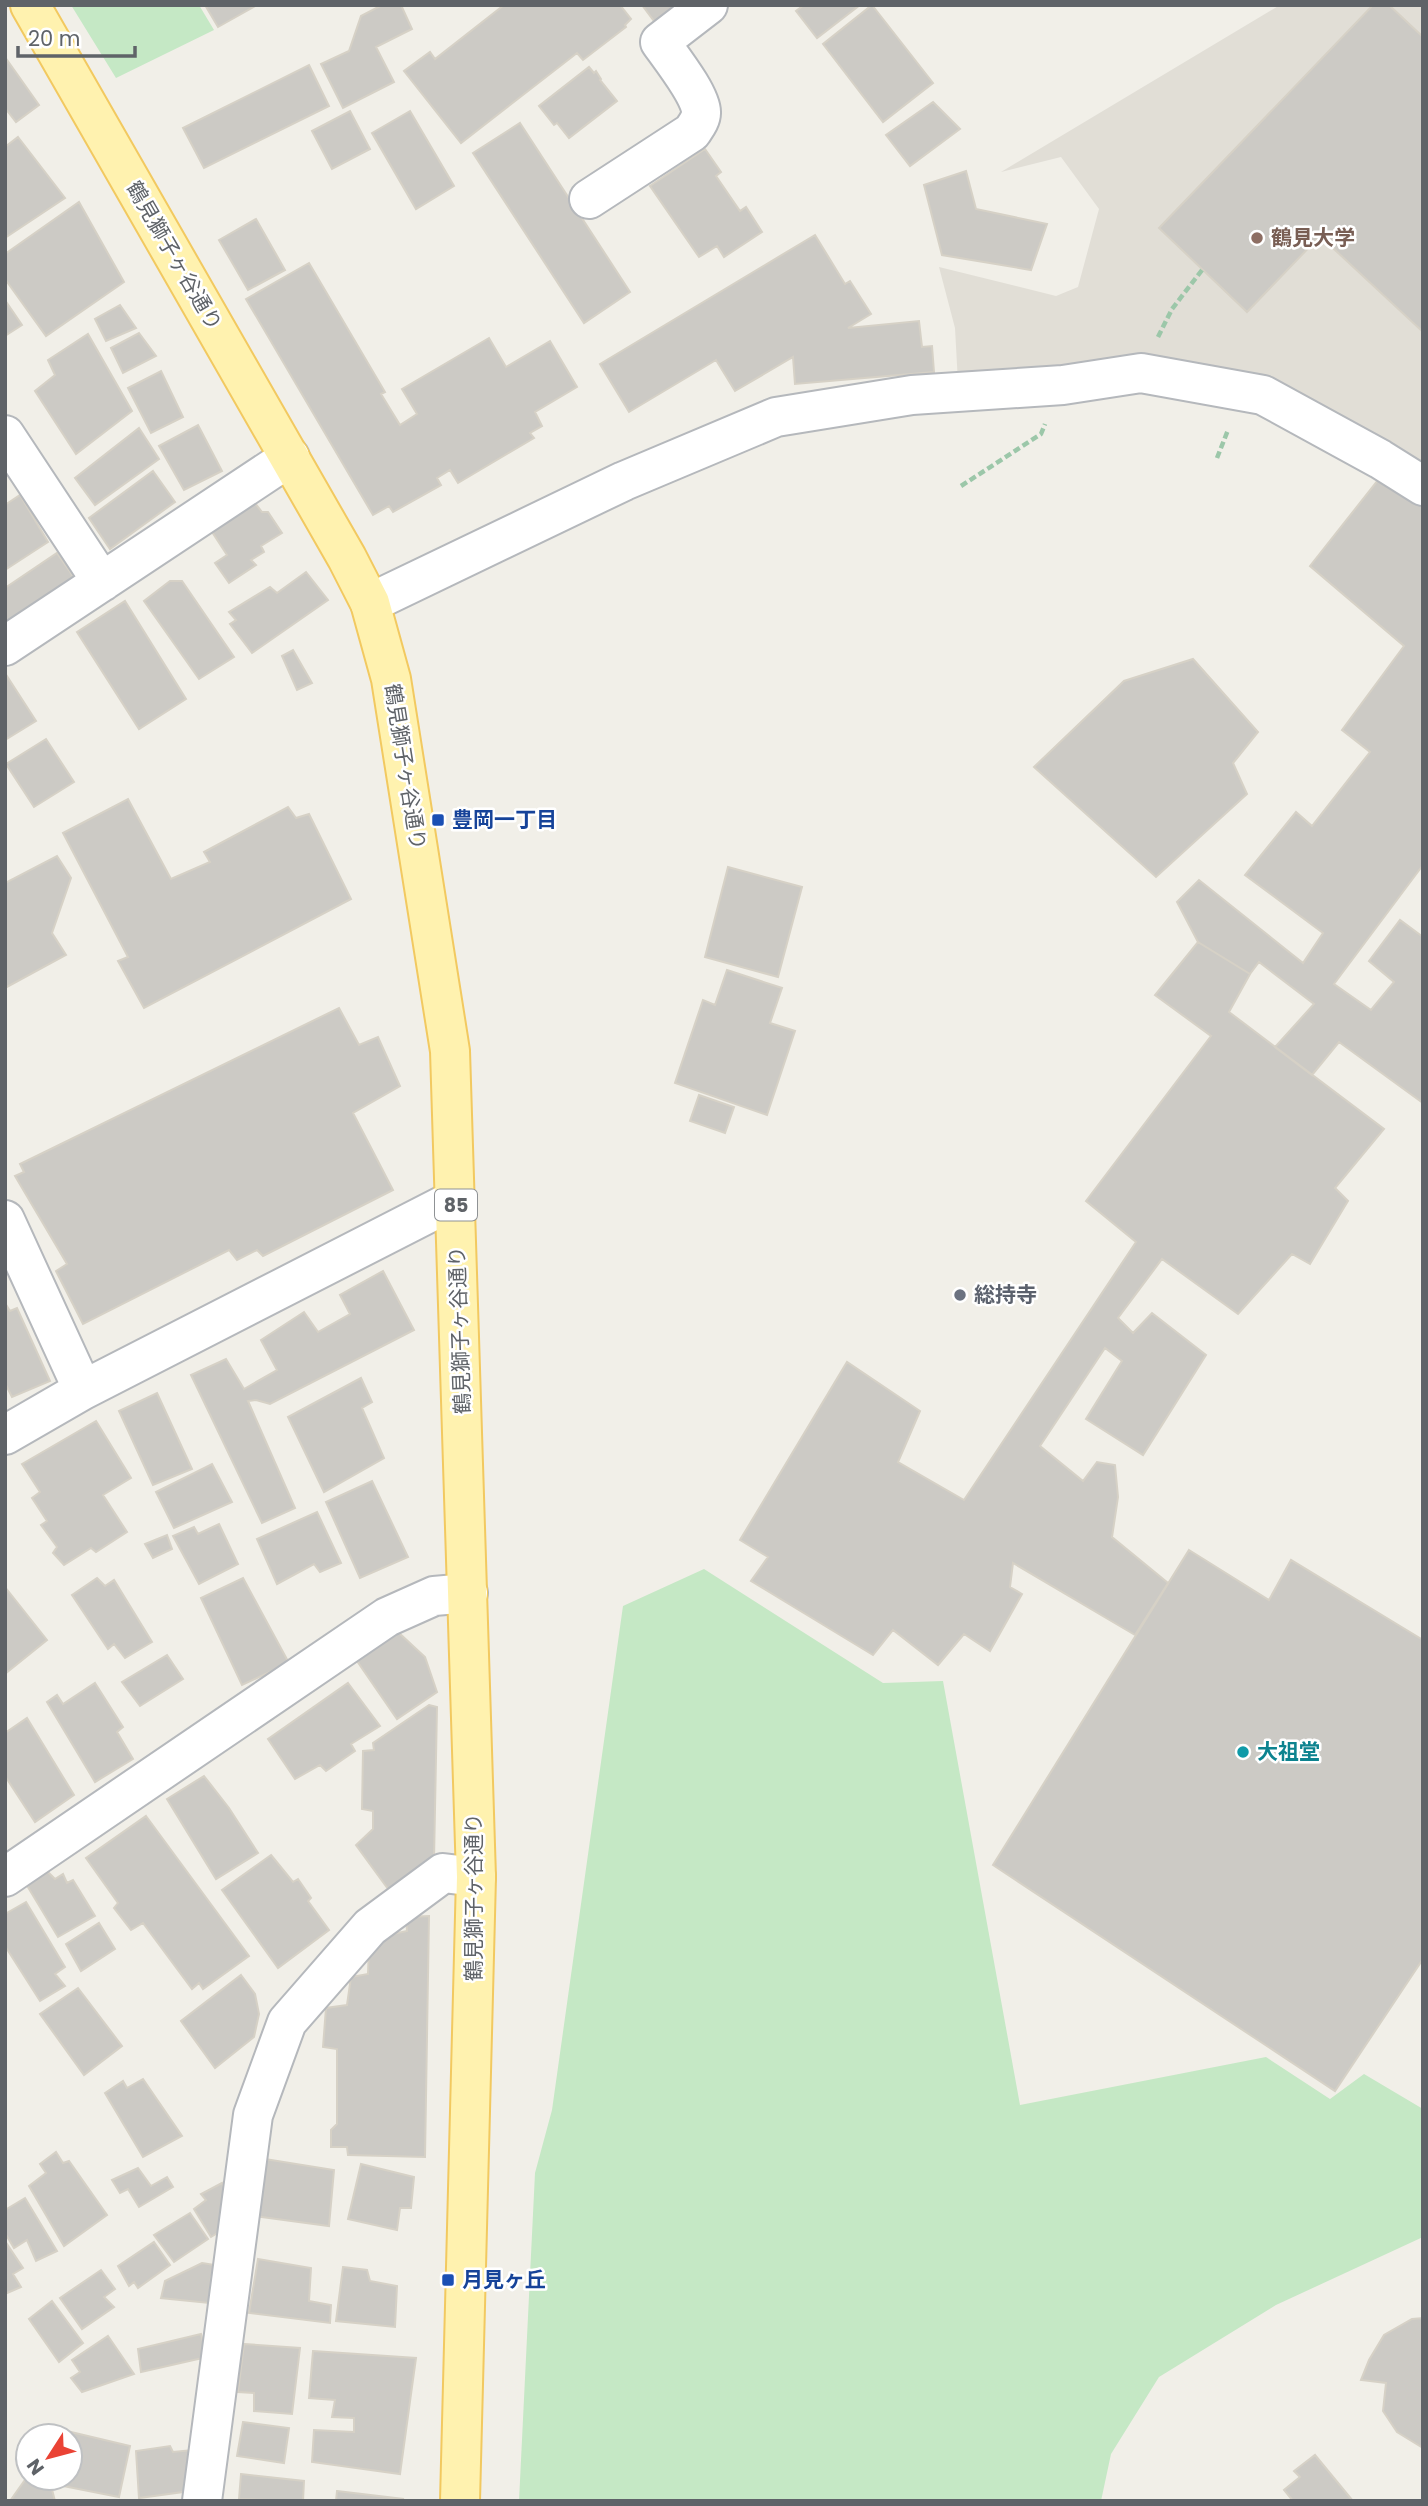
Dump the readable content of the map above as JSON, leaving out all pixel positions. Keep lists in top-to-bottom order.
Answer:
{
  "streets": {
    "main road": ["鶴見獅子ヶ谷通り", "85"]
  },
  "places": {
    "other": ["鶴見大学", "総持寺", "大祖堂"],
    "transit": ["豊岡一丁目", "月見ヶ丘"]
  },
  "scale_bar": "20 m",
  "north": "bottom left"
}
